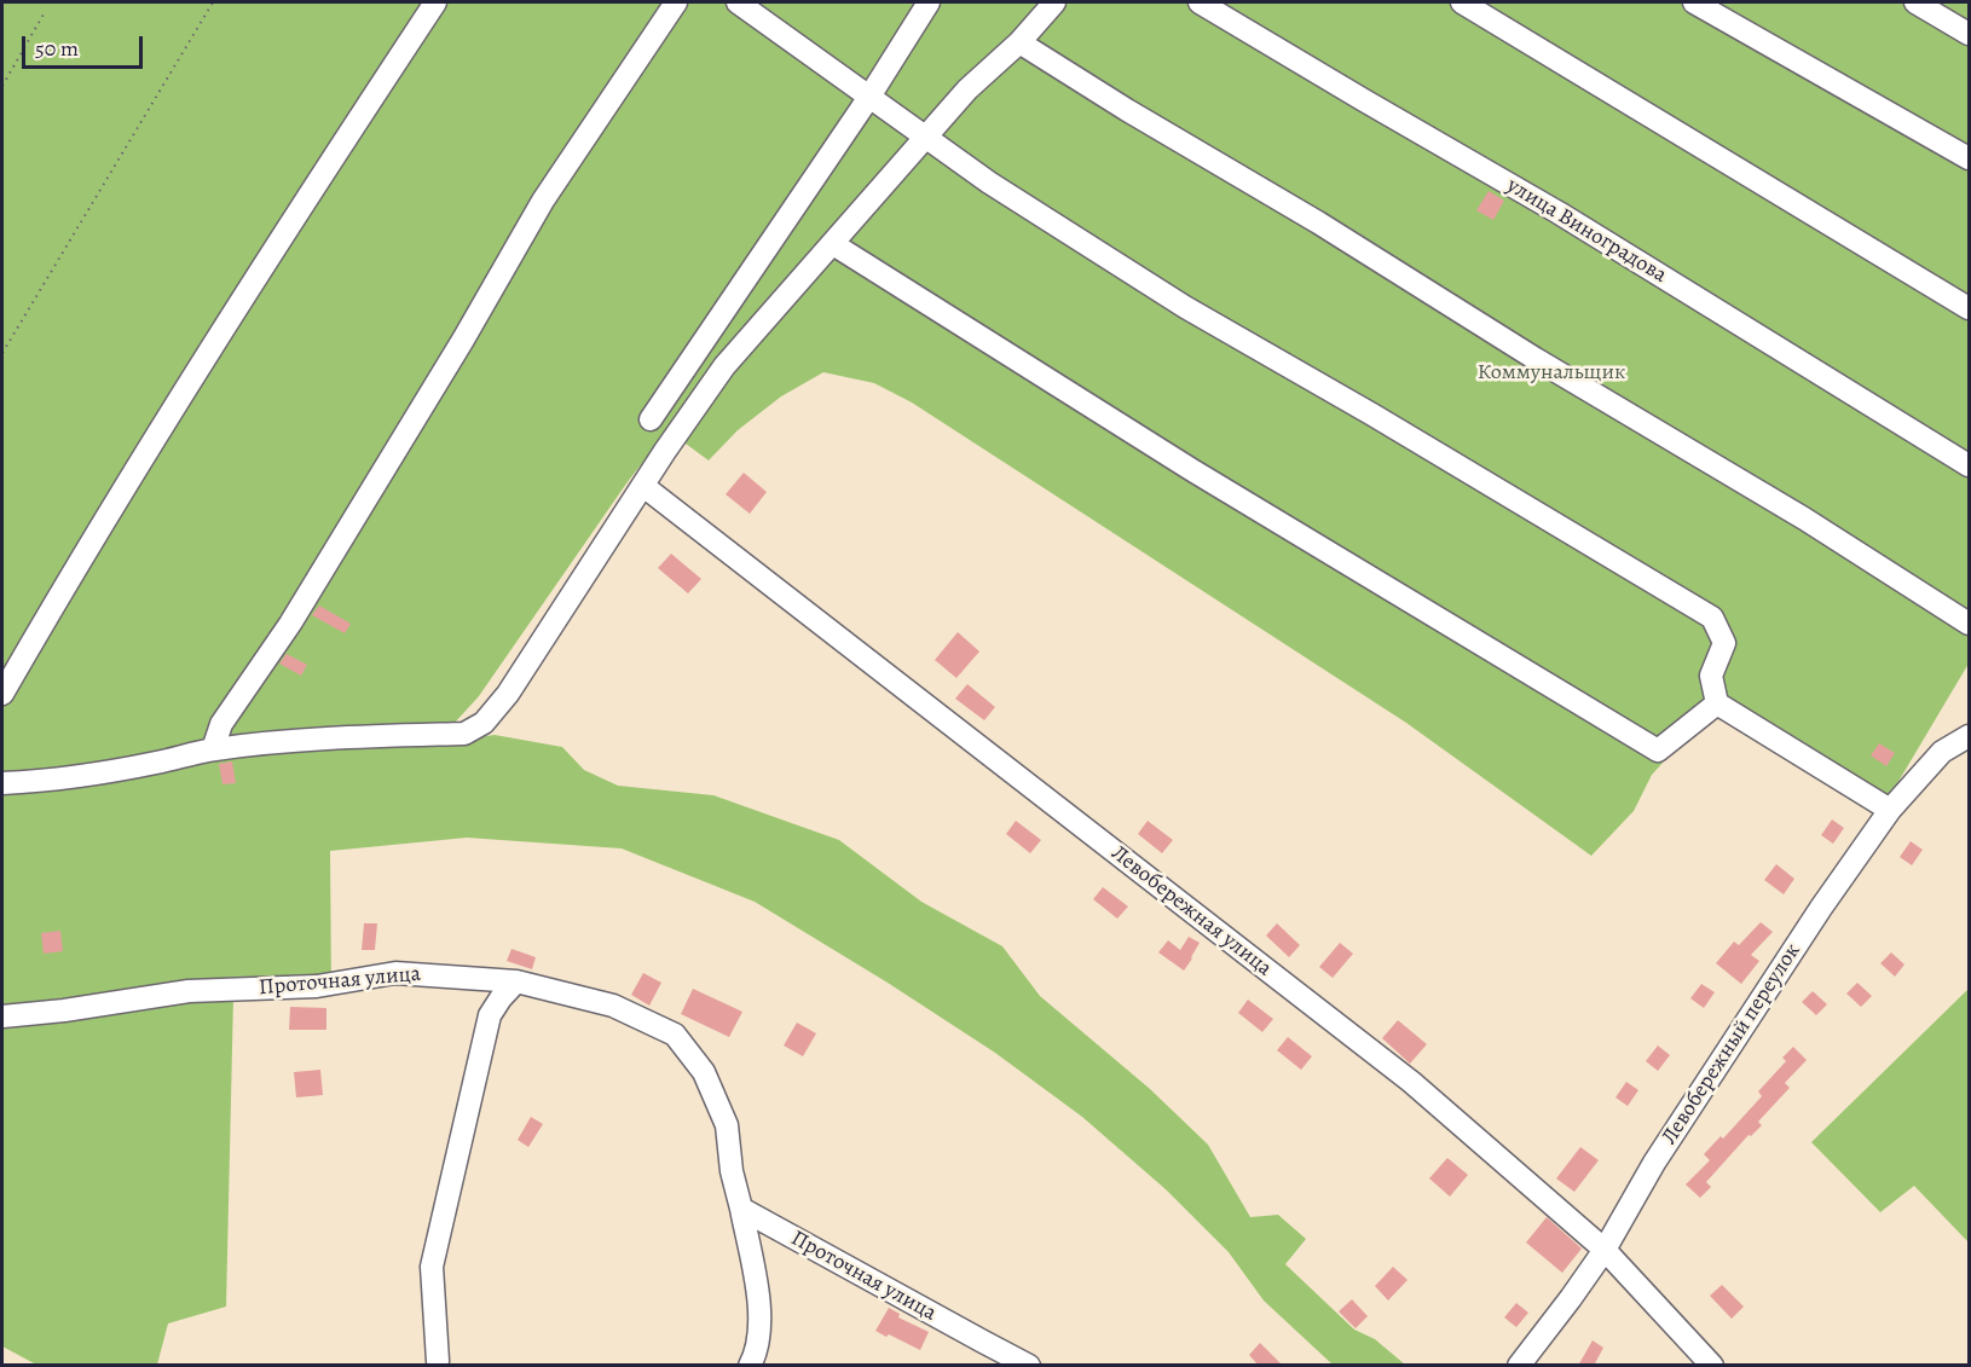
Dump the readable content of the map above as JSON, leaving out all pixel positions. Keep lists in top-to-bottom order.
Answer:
{
  "streets": {
    "street": [
      "улица Виноградова",
      "Левобережная улица",
      "Проточная улица",
      "Левобережный переулок"
    ]
  },
  "crossings": [
    ["Левобережная улица", "Левобережный переулок"]
  ],
  "parks": ["Коммунальщик"],
  "scale_bar": "50 m"
}
